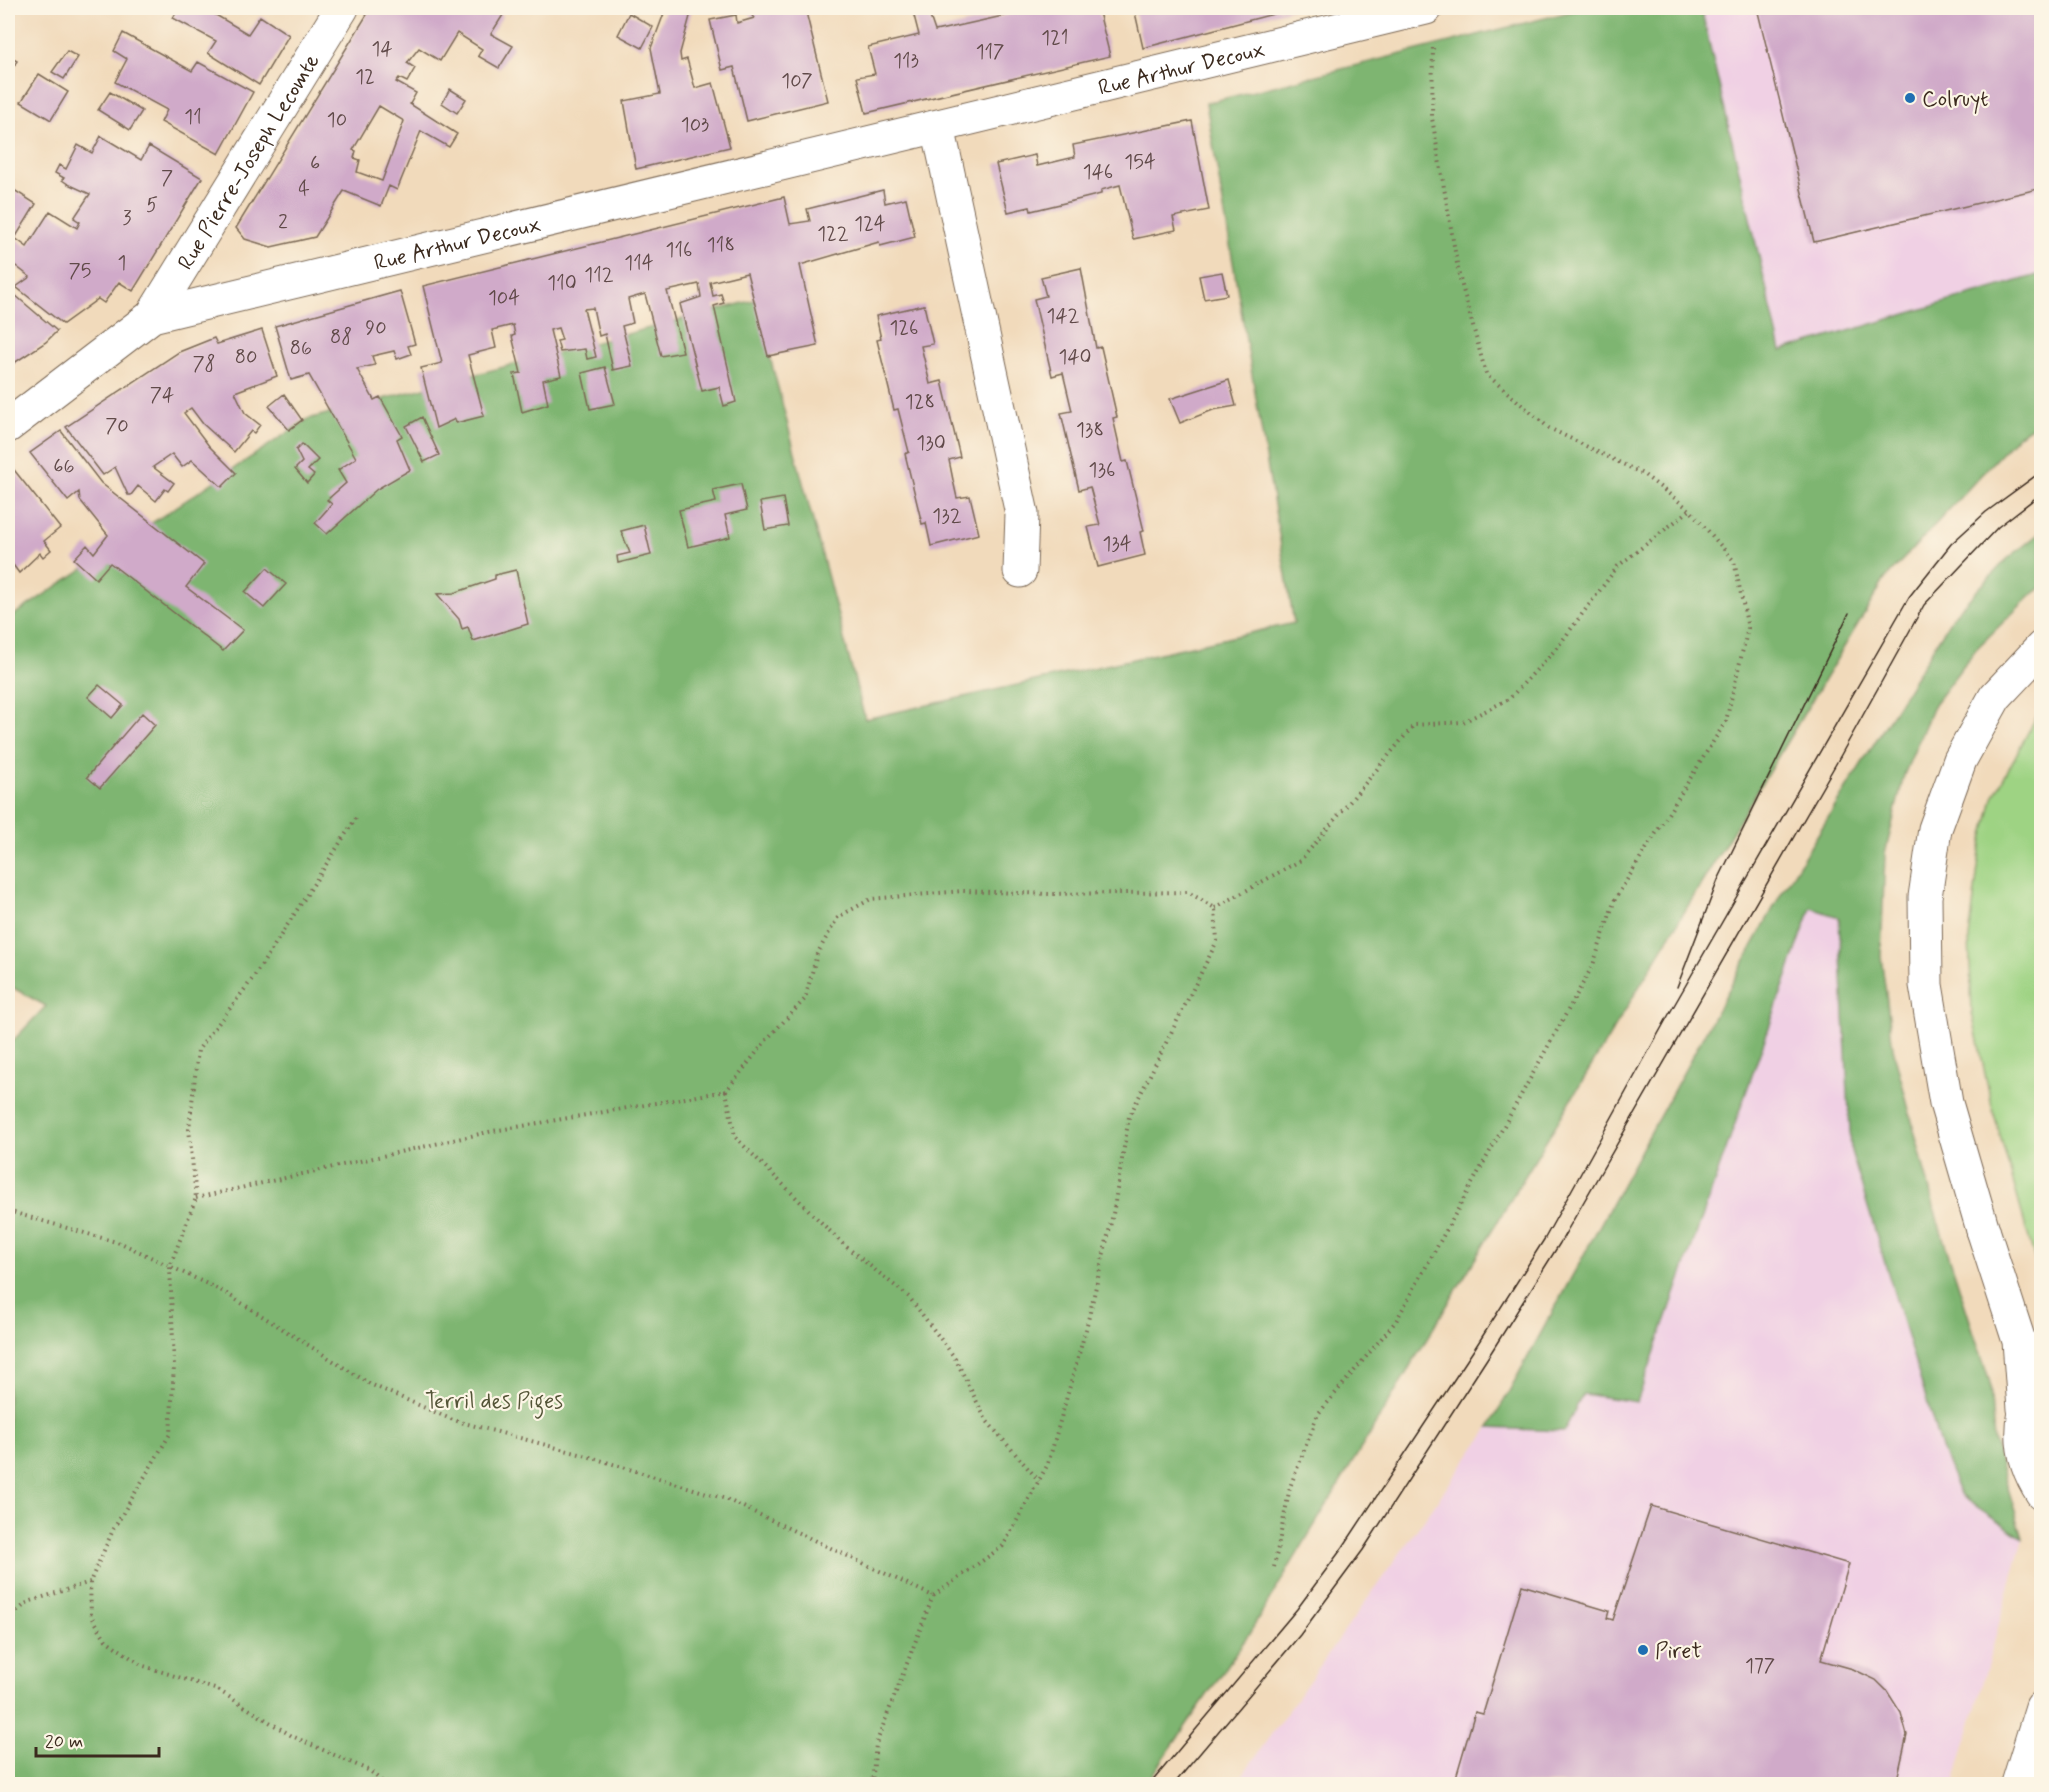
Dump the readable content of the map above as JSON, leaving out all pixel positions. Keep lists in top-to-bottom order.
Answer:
{
  "streets": {
    "main road": ["Rue Arthur Decoux", "Rue Pierre-Joseph Lecomte"]
  },
  "crossings": [
    ["Rue Arthur Decoux", "Rue Pierre-Joseph Lecomte"]
  ],
  "parks": ["Terril des Piges"],
  "places": ["Colruyt", "Piret"],
  "house_numbers": [
    "121",
    "14",
    "117",
    "113",
    "12",
    "107",
    "11",
    "10",
    "103",
    "154",
    "6",
    "146",
    "7",
    "4",
    "5",
    "3",
    "2",
    "124",
    "122",
    "118",
    "116",
    "1",
    "114",
    "75",
    "112",
    "110",
    "104",
    "142",
    "90",
    "126",
    "88",
    "86",
    "80",
    "140",
    "78",
    "74",
    "128",
    "70",
    "138",
    "130",
    "66",
    "136",
    "132",
    "134",
    "177"
  ],
  "scale_bar": "20 m"
}
